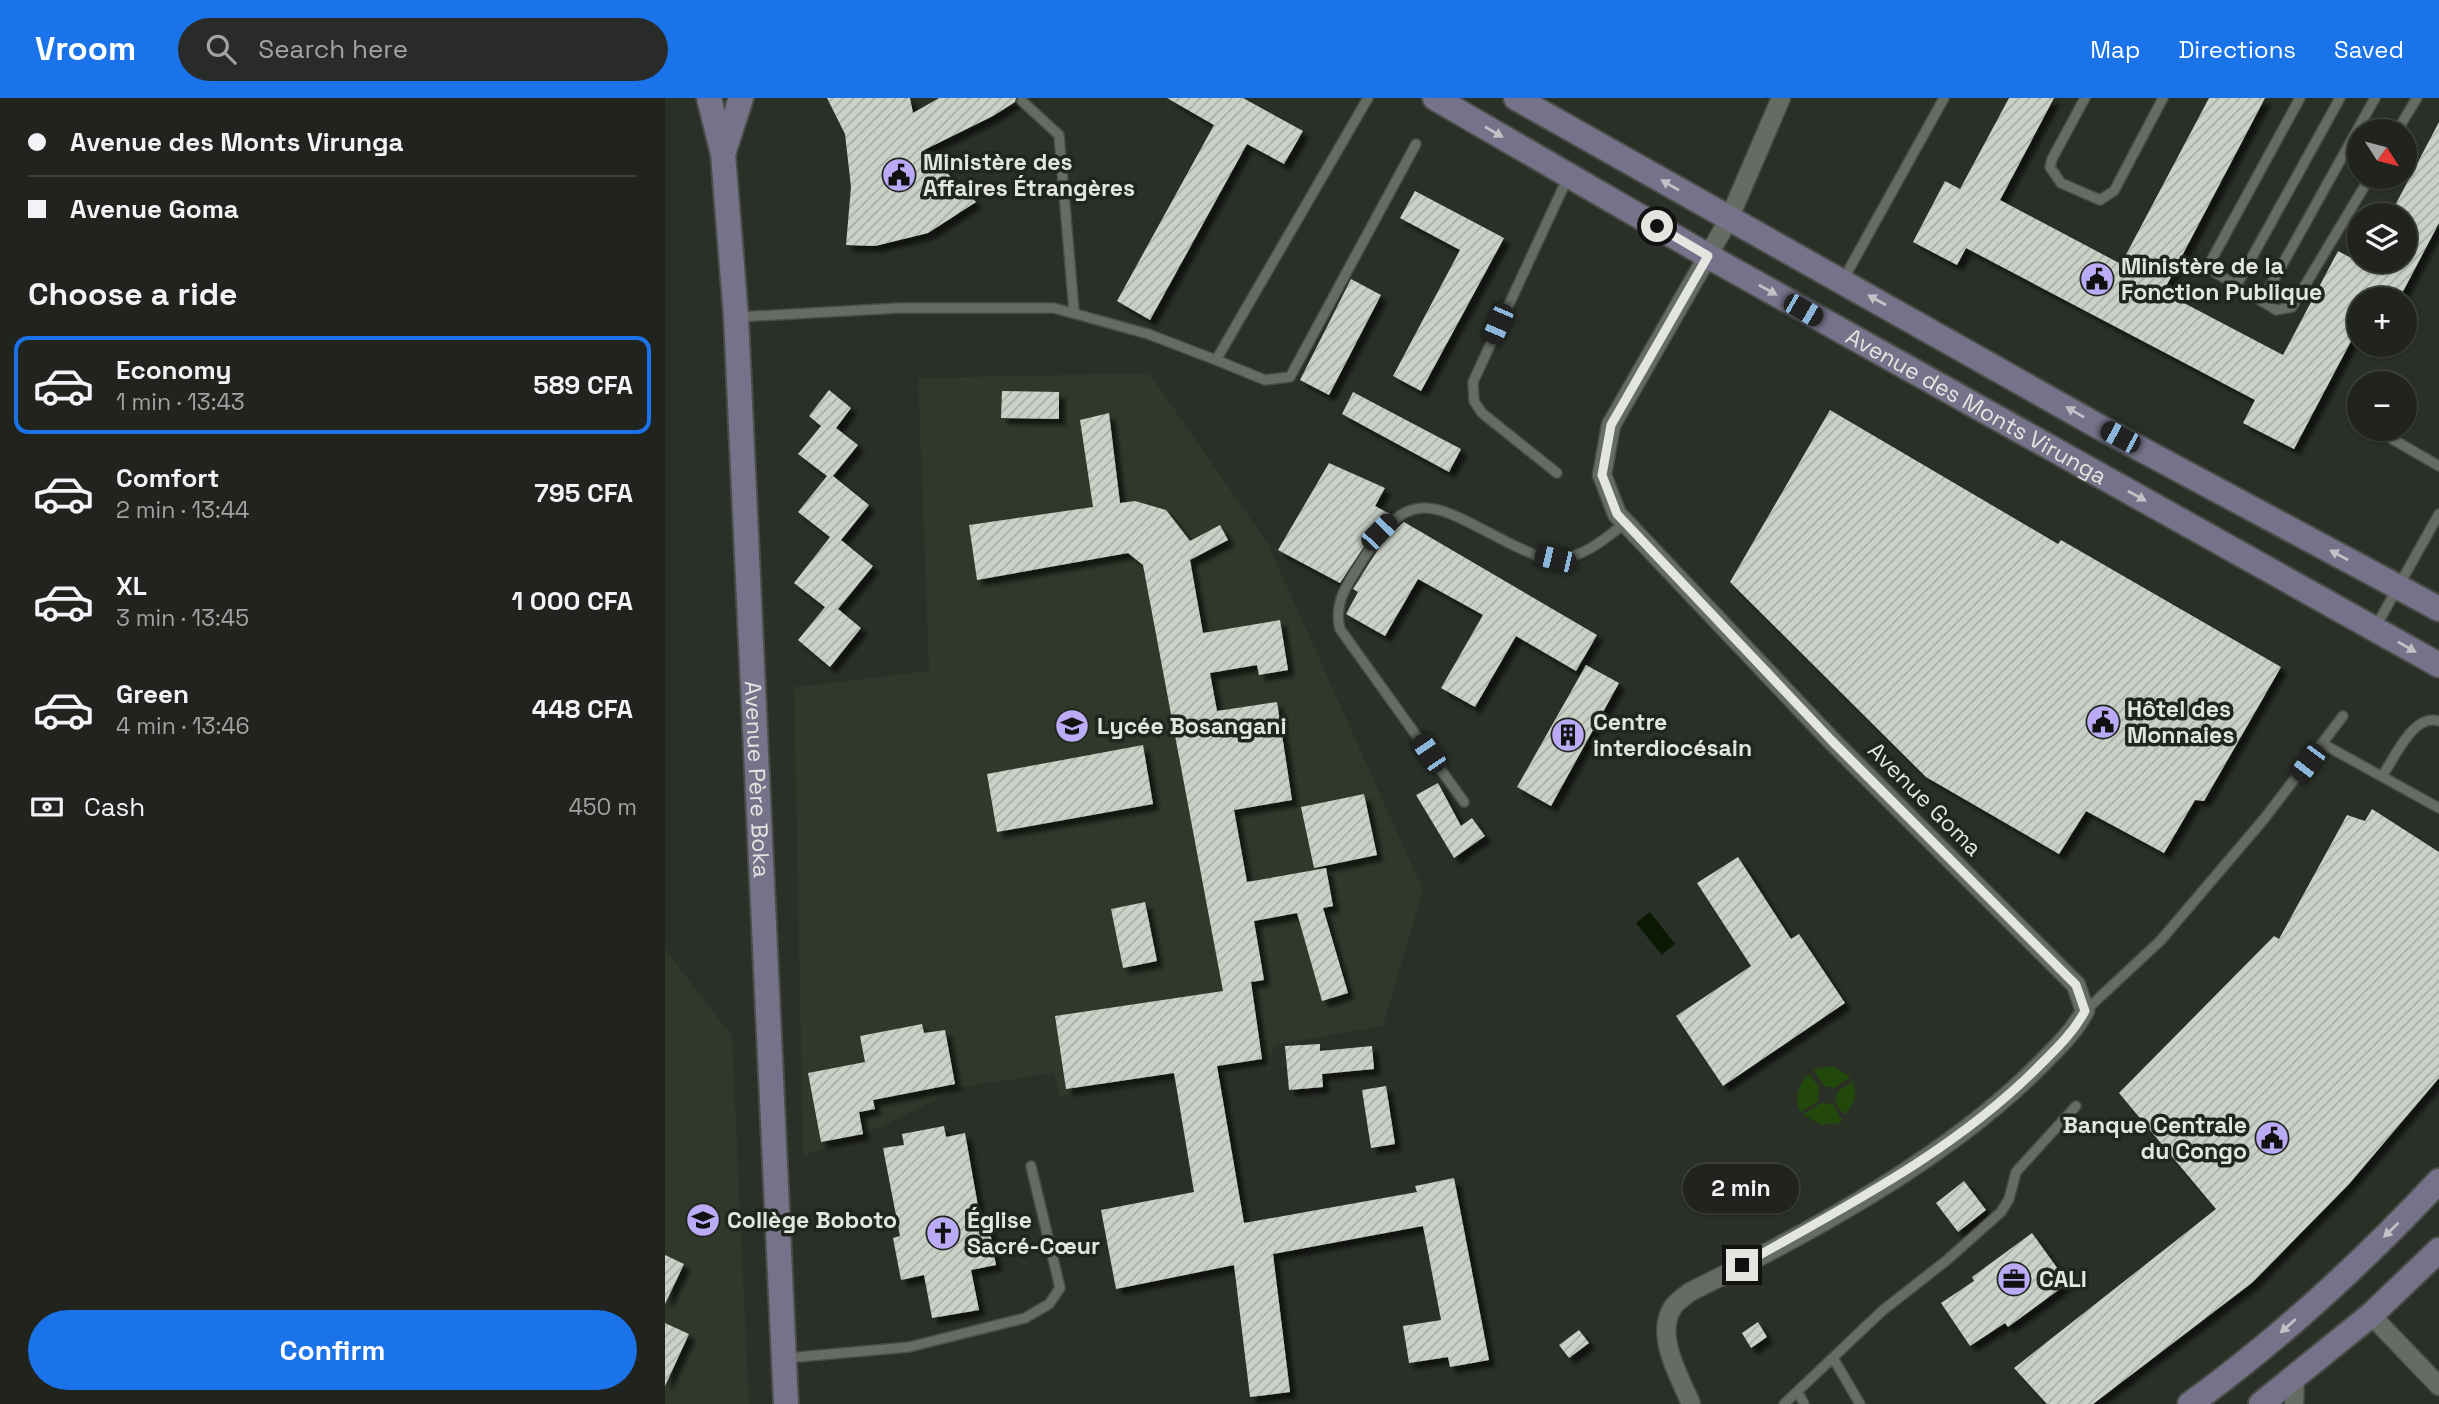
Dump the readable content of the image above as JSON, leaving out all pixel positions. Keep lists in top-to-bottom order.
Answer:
{
  "streets": {
    "street": ["Avenue des Monts Virunga", "Avenue Père Boka", "Avenue Goma"]
  },
  "crossings": [
    ["Avenue des Monts Virunga", "Avenue Goma"]
  ],
  "places": {
    "public building": [
      "Ministère des Affaires Étrangères",
      "Ministère de la Fonction Publique",
      "Hôtel des Monnaies",
      "Banque Centrale du Congo"
    ],
    "school or university": ["Lycée Bosangani", "Collège Boboto"],
    "building": ["Centre interdiocésain"],
    "church": ["Église Sacré-Cœur"],
    "office": ["CALI"]
  },
  "north": "bottom right",
  "page": {
    "header": "Vroom",
    "search": "Search here",
    "nav": ["Map", "Directions", "Saved"],
    "banner": ["Avenue des Monts Virunga", "Avenue Goma"],
    "map_buttons": ["+", "−"],
    "heading": "Choose a ride",
    "list": [
      {
        "name": "Economy",
        "note": "1 min · 13:43",
        "value": "589 CFA"
      },
      {
        "name": "Comfort",
        "note": "2 min · 13:44",
        "value": "795 CFA"
      },
      {
        "name": "XL",
        "note": "3 min · 13:45",
        "value": "1 000 CFA"
      },
      {
        "name": "Green",
        "note": "4 min · 13:46",
        "value": "448 CFA"
      }
    ],
    "pay": ["Cash", "450 m"],
    "bubble": "2 min",
    "buttons": "Confirm"
  }
}
